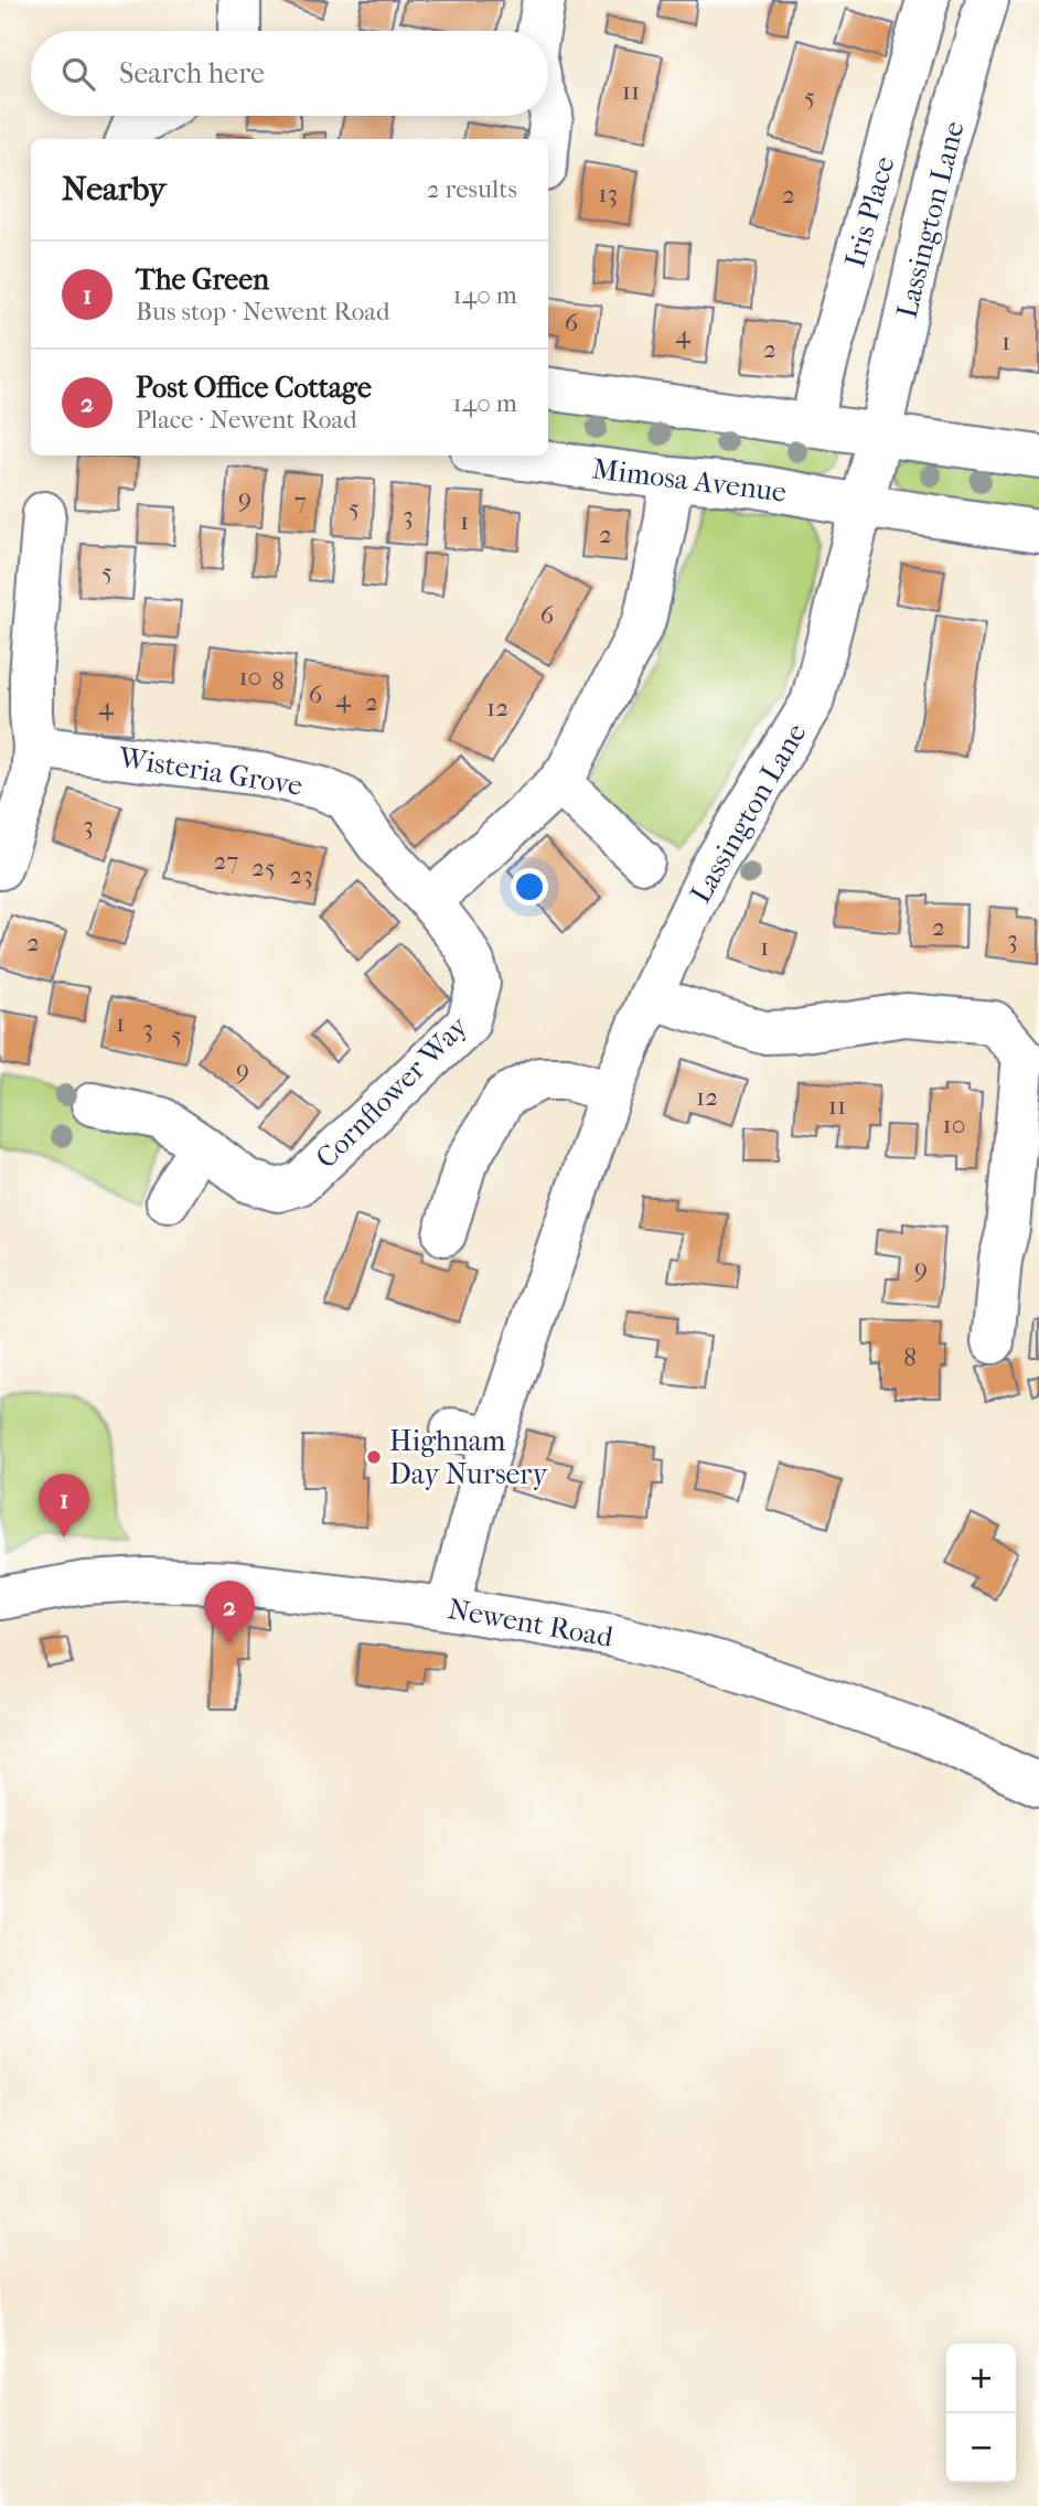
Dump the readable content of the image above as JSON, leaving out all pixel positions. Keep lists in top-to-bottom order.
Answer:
{
  "streets": {
    "street": [
      "Iris Place",
      "Lassington Lane",
      "Mimosa Avenue",
      "Wisteria Grove",
      "Cornflower Way",
      "Newent Road"
    ]
  },
  "crossings": [
    ["Lassington Lane", "Mimosa Avenue"],
    ["Lassington Lane", "Newent Road"],
    ["Wisteria Grove", "Cornflower Way"]
  ],
  "places": ["Highnam Day Nursery"],
  "house_numbers": [
    "11",
    "5",
    "13",
    "2",
    "6",
    "4",
    "1",
    "2",
    "9",
    "7",
    "5",
    "3",
    "1",
    "2",
    "5",
    "6",
    "10",
    "8",
    "6",
    "4",
    "2",
    "4",
    "12",
    "3",
    "27",
    "25",
    "23",
    "2",
    "3",
    "2",
    "1",
    "1",
    "3",
    "5",
    "9",
    "12",
    "11",
    "10",
    "9",
    "8"
  ],
  "page": {
    "search": "Search here",
    "heading": ["Nearby", "2 results"],
    "list": [
      {
        "mark": "1",
        "name": "The Green",
        "note": "Bus stop · Newent Road",
        "value": "140 m"
      },
      {
        "mark": "2",
        "name": "Post Office Cottage",
        "note": "Place · Newent Road",
        "value": "140 m"
      }
    ],
    "pins": ["1", "2"],
    "map_buttons": ["+", "−"]
  }
}
